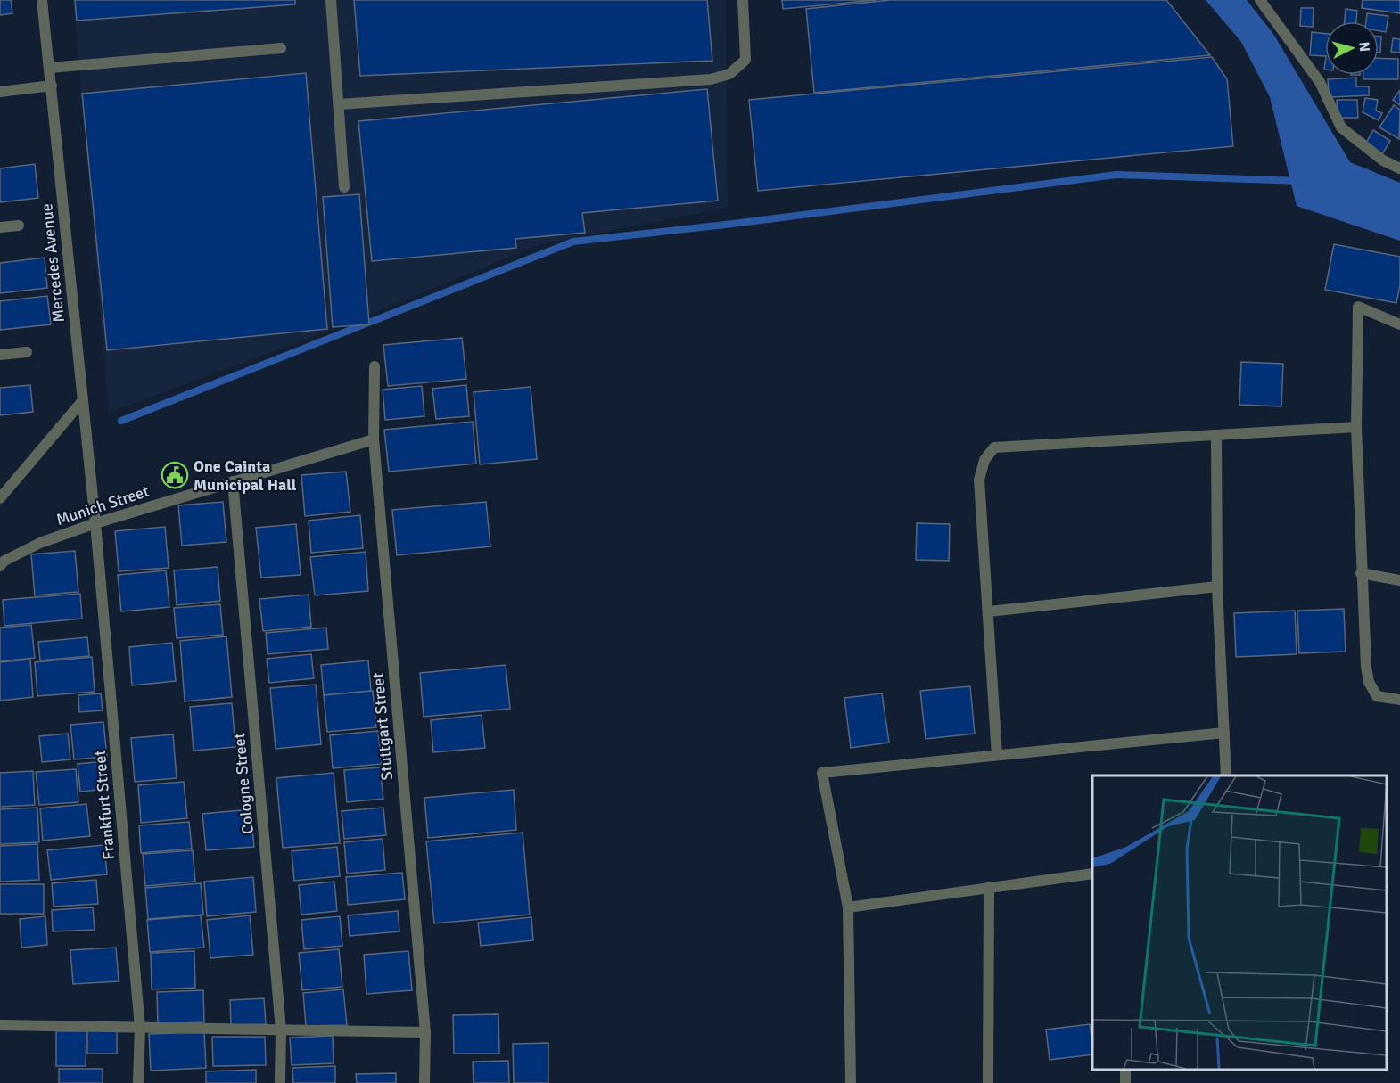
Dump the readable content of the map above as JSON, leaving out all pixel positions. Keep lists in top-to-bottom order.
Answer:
{
  "streets": {
    "street": [
      "Mercedes Avenue",
      "Munich Street",
      "Stuttgart Street",
      "Cologne Street",
      "Frankfurt Street"
    ]
  },
  "crossings": [
    ["Mercedes Avenue", "Munich Street"],
    ["Mercedes Avenue", "Frankfurt Street"],
    ["Munich Street", "Stuttgart Street"],
    ["Munich Street", "Cologne Street"],
    ["Munich Street", "Frankfurt Street"]
  ],
  "places": {
    "public building": ["One Cainta Municipal Hall"]
  },
  "north": "right"
}
